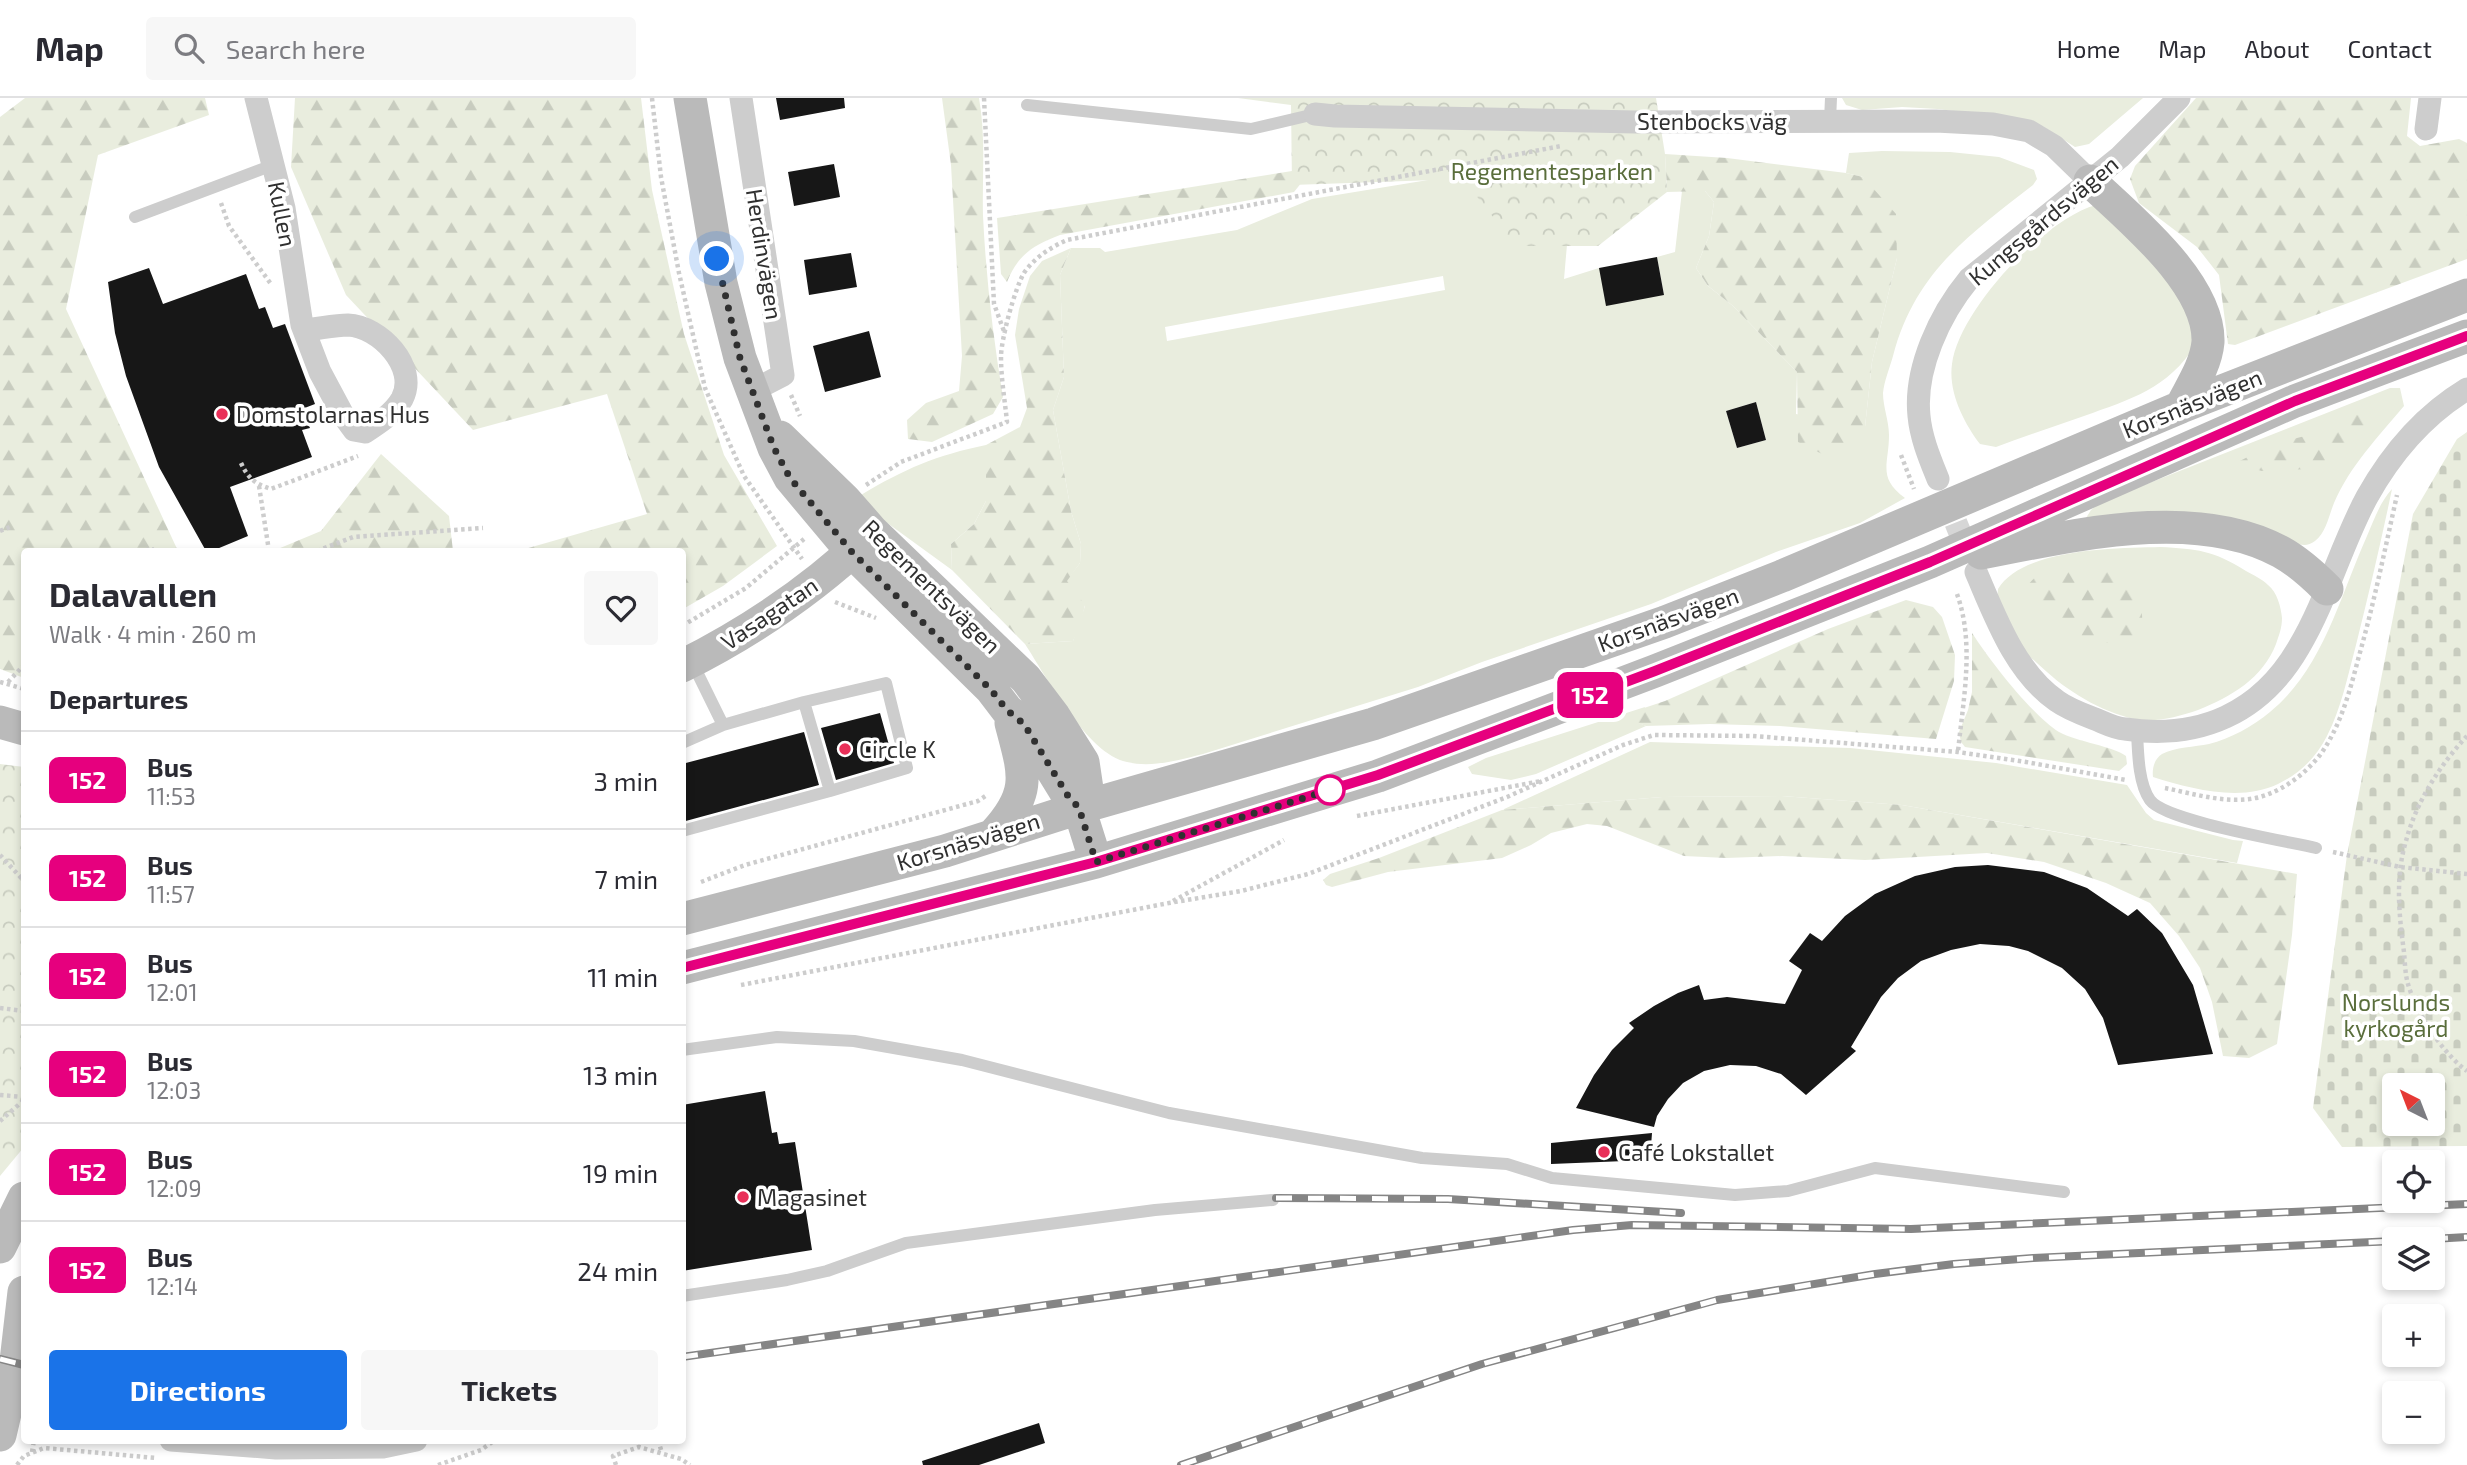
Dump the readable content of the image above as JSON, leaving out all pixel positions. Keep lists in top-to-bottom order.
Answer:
{
  "streets": {
    "main road": ["Korsnäsvägen", "Regementsvägen", "Vasagatan"],
    "street": [
      "Stenbocks väg",
      "Kullen",
      "Kungsgårdsvägen",
      "Herdinvägen"
    ]
  },
  "crossings": [
    ["Stenbocks väg", "Kungsgårdsvägen"],
    ["Herdinvägen", "Regementsvägen"],
    ["Korsnäsvägen", "Regementsvägen"],
    ["Regementsvägen", "Vasagatan"]
  ],
  "parks": ["Regementesparken", "Norslunds kyrkogård"],
  "places": [
    "Domstolarnas Hus",
    "Circle K",
    "Café Lokstallet",
    "Magasinet"
  ],
  "lines": ["bus line 152"],
  "north": "top left",
  "page": {
    "header": "Map",
    "search": "Search here",
    "nav": [
      "Home",
      "Map",
      "About",
      "Contact"
    ],
    "on_map": "152",
    "heading": [
      ["Dalavallen", "Walk · 4 min · 260 m"],
      "Departures"
    ],
    "list": [
      {
        "mark": "152",
        "name": "Bus",
        "note": "11:53",
        "value": "3 min"
      },
      {
        "mark": "152",
        "name": "Bus",
        "note": "11:57",
        "value": "7 min"
      },
      {
        "mark": "152",
        "name": "Bus",
        "note": "12:01",
        "value": "11 min"
      },
      {
        "mark": "152",
        "name": "Bus",
        "note": "12:03",
        "value": "13 min"
      },
      {
        "mark": "152",
        "name": "Bus",
        "note": "12:09",
        "value": "19 min"
      },
      {
        "mark": "152",
        "name": "Bus",
        "note": "12:14",
        "value": "24 min"
      }
    ],
    "map_buttons": ["+", "−"],
    "buttons": ["Directions", "Tickets"]
  }
}
